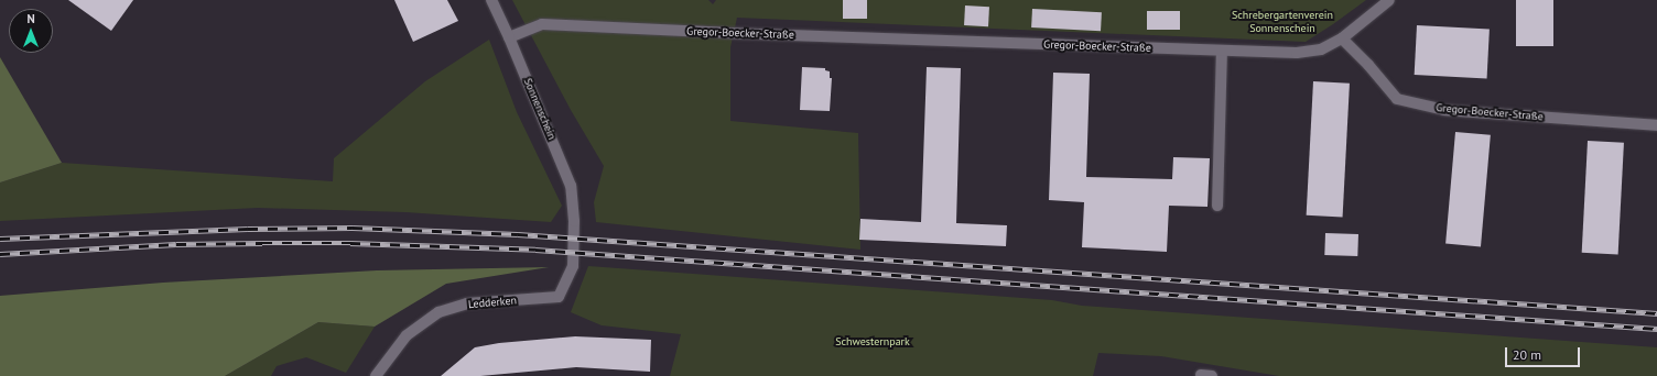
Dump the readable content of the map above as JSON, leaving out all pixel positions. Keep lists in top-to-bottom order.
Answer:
{
  "streets": {
    "street": ["Gregor-Boecker-Straße", "Sonnenschein", "Ledderken"]
  },
  "crossings": [
    ["Gregor-Boecker-Straße", "Sonnenschein"],
    ["Sonnenschein", "Ledderken"]
  ],
  "parks": ["Schrebergartenverein Sonnenschein", "Schwesternpark"],
  "scale_bar": "20 m",
  "north": "top"
}
